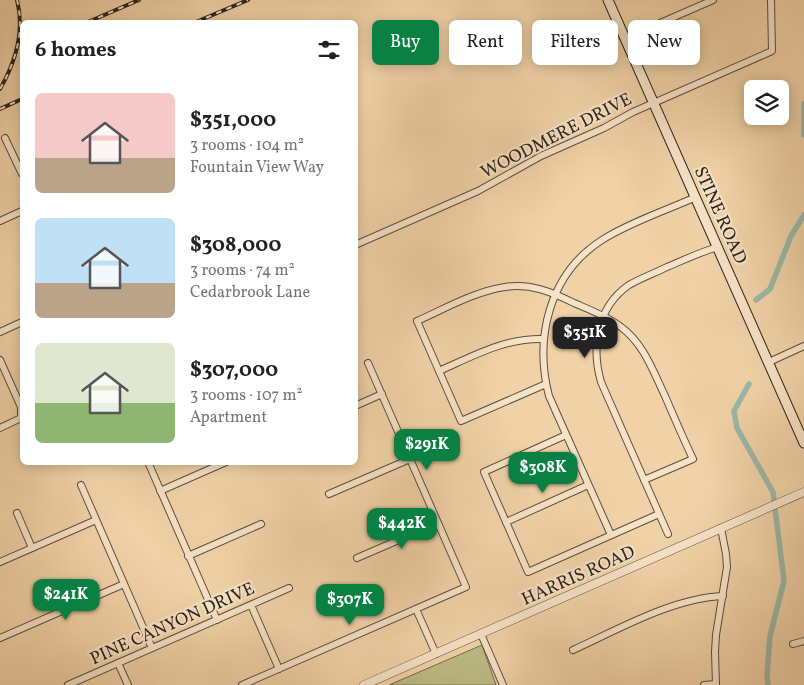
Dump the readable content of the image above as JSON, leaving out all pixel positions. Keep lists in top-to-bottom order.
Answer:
{
  "streets": {
    "main road": ["STINE ROAD"],
    "street": ["WOODMERE DRIVE", "HARRIS ROAD", "PINE CANYON DRIVE"]
  },
  "crossings": [
    ["WOODMERE DRIVE", "STINE ROAD"]
  ],
  "page": {
    "chip": [
      "Buy",
      "Rent",
      "Filters",
      "New"
    ],
    "heading": "6 homes",
    "list": [
      {
        "name": "$351,000",
        "note": "3 rooms · 104 m² · Fountain View Way"
      },
      {
        "name": "$308,000",
        "note": "3 rooms · 74 m² · Cedarbrook Lane"
      },
      {
        "name": "$307,000",
        "note": "3 rooms · 107 m² · Apartment"
      }
    ],
    "price": [
      "$351K",
      "$291K",
      "$308K",
      "$442K",
      "$241K",
      "$307K"
    ]
  }
}
